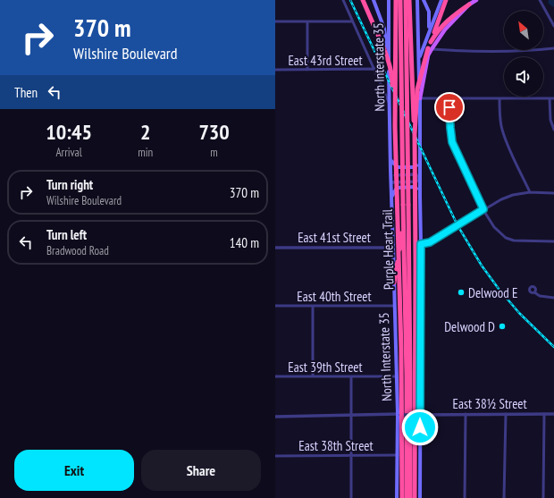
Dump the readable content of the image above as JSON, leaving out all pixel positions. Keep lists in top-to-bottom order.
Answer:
{
  "streets": {
    "highway": ["Purple Heart Trail"],
    "main road": ["North Interstate 35"],
    "street": [
      "East 43rd Street",
      "East 41st Street",
      "East 40th Street",
      "East 39th Street",
      "East 38½ Street",
      "East 38th Street"
    ]
  },
  "crossings": [
    ["North Interstate 35", "East 41st Street"],
    ["North Interstate 35", "East 40th Street"],
    ["North Interstate 35", "East 39th Street"],
    ["North Interstate 35", "East 38½ Street"],
    ["North Interstate 35", "East 38th Street"]
  ],
  "places": ["Delwood E", "Delwood D"],
  "north": "top left",
  "page": {
    "turn": ["370 m", "Wilshire Boulevard"],
    "then": "Then",
    "eta": [
      "10:45",
      "Arrival",
      "2",
      "min",
      "730",
      "m"
    ],
    "list": [
      {
        "name": "Turn right",
        "note": "Wilshire Boulevard",
        "value": "370 m"
      },
      {
        "name": "Turn left",
        "note": "Bradwood Road",
        "value": "140 m"
      }
    ],
    "buttons": ["Exit", "Share"]
  }
}
